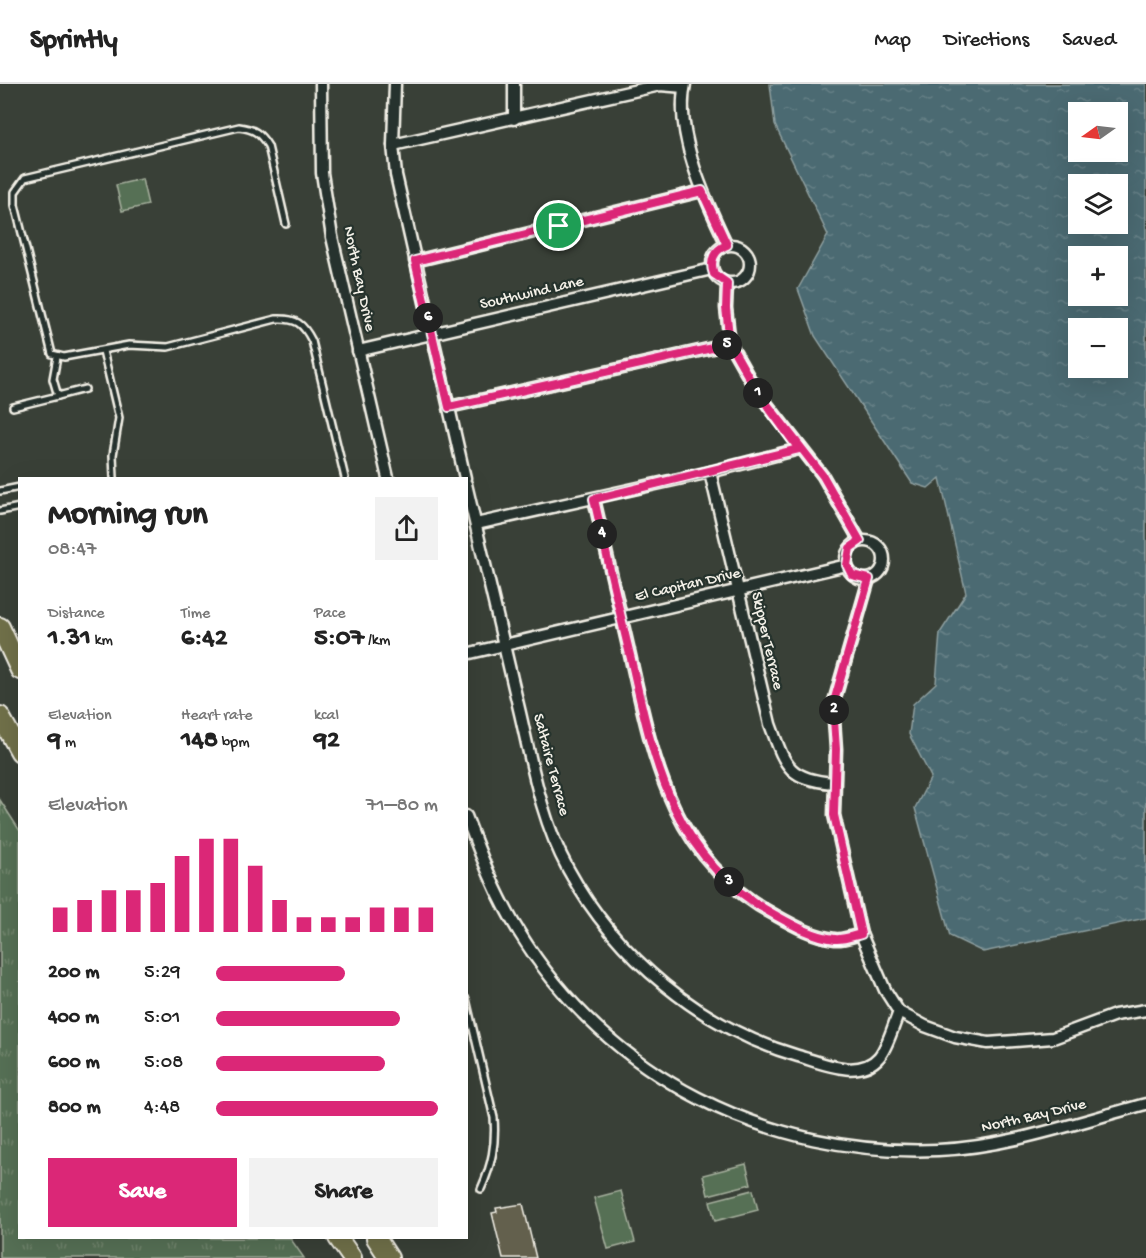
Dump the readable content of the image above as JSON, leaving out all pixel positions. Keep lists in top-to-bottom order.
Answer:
{
  "streets": {
    "street": [
      "North Bay Drive",
      "Southwind Lane",
      "El Capitan Drive",
      "Skipper Terrace",
      "Saltaire Terrace"
    ]
  },
  "crossings": [
    ["North Bay Drive", "Southwind Lane"],
    ["El Capitan Drive", "Skipper Terrace"],
    ["El Capitan Drive", "Saltaire Terrace"]
  ],
  "north": "left",
  "page": {
    "header": "Sprintly",
    "nav": ["Map", "Directions", "Saved"],
    "map_buttons": ["+", "−"],
    "pins": [
      "6",
      "5",
      "1",
      "4",
      "2",
      "3"
    ],
    "heading": ["Morning run", "08:47"],
    "stats": [
      ["Distance", "1.31 km"],
      ["Time", "6:42"],
      ["Pace", "5:07 /km"],
      ["Elevation", "9 m"],
      ["Heart rate", "148 bpm"],
      ["kcal", "92"]
    ],
    "chart": ["Elevation", "71–80 m"],
    "list": [
      {
        "name": "200 m",
        "note": "5:29"
      },
      {
        "name": "400 m",
        "note": "5:01"
      },
      {
        "name": "600 m",
        "note": "5:08"
      },
      {
        "name": "800 m",
        "note": "4:48"
      }
    ],
    "buttons": ["Save", "Share"]
  }
}
